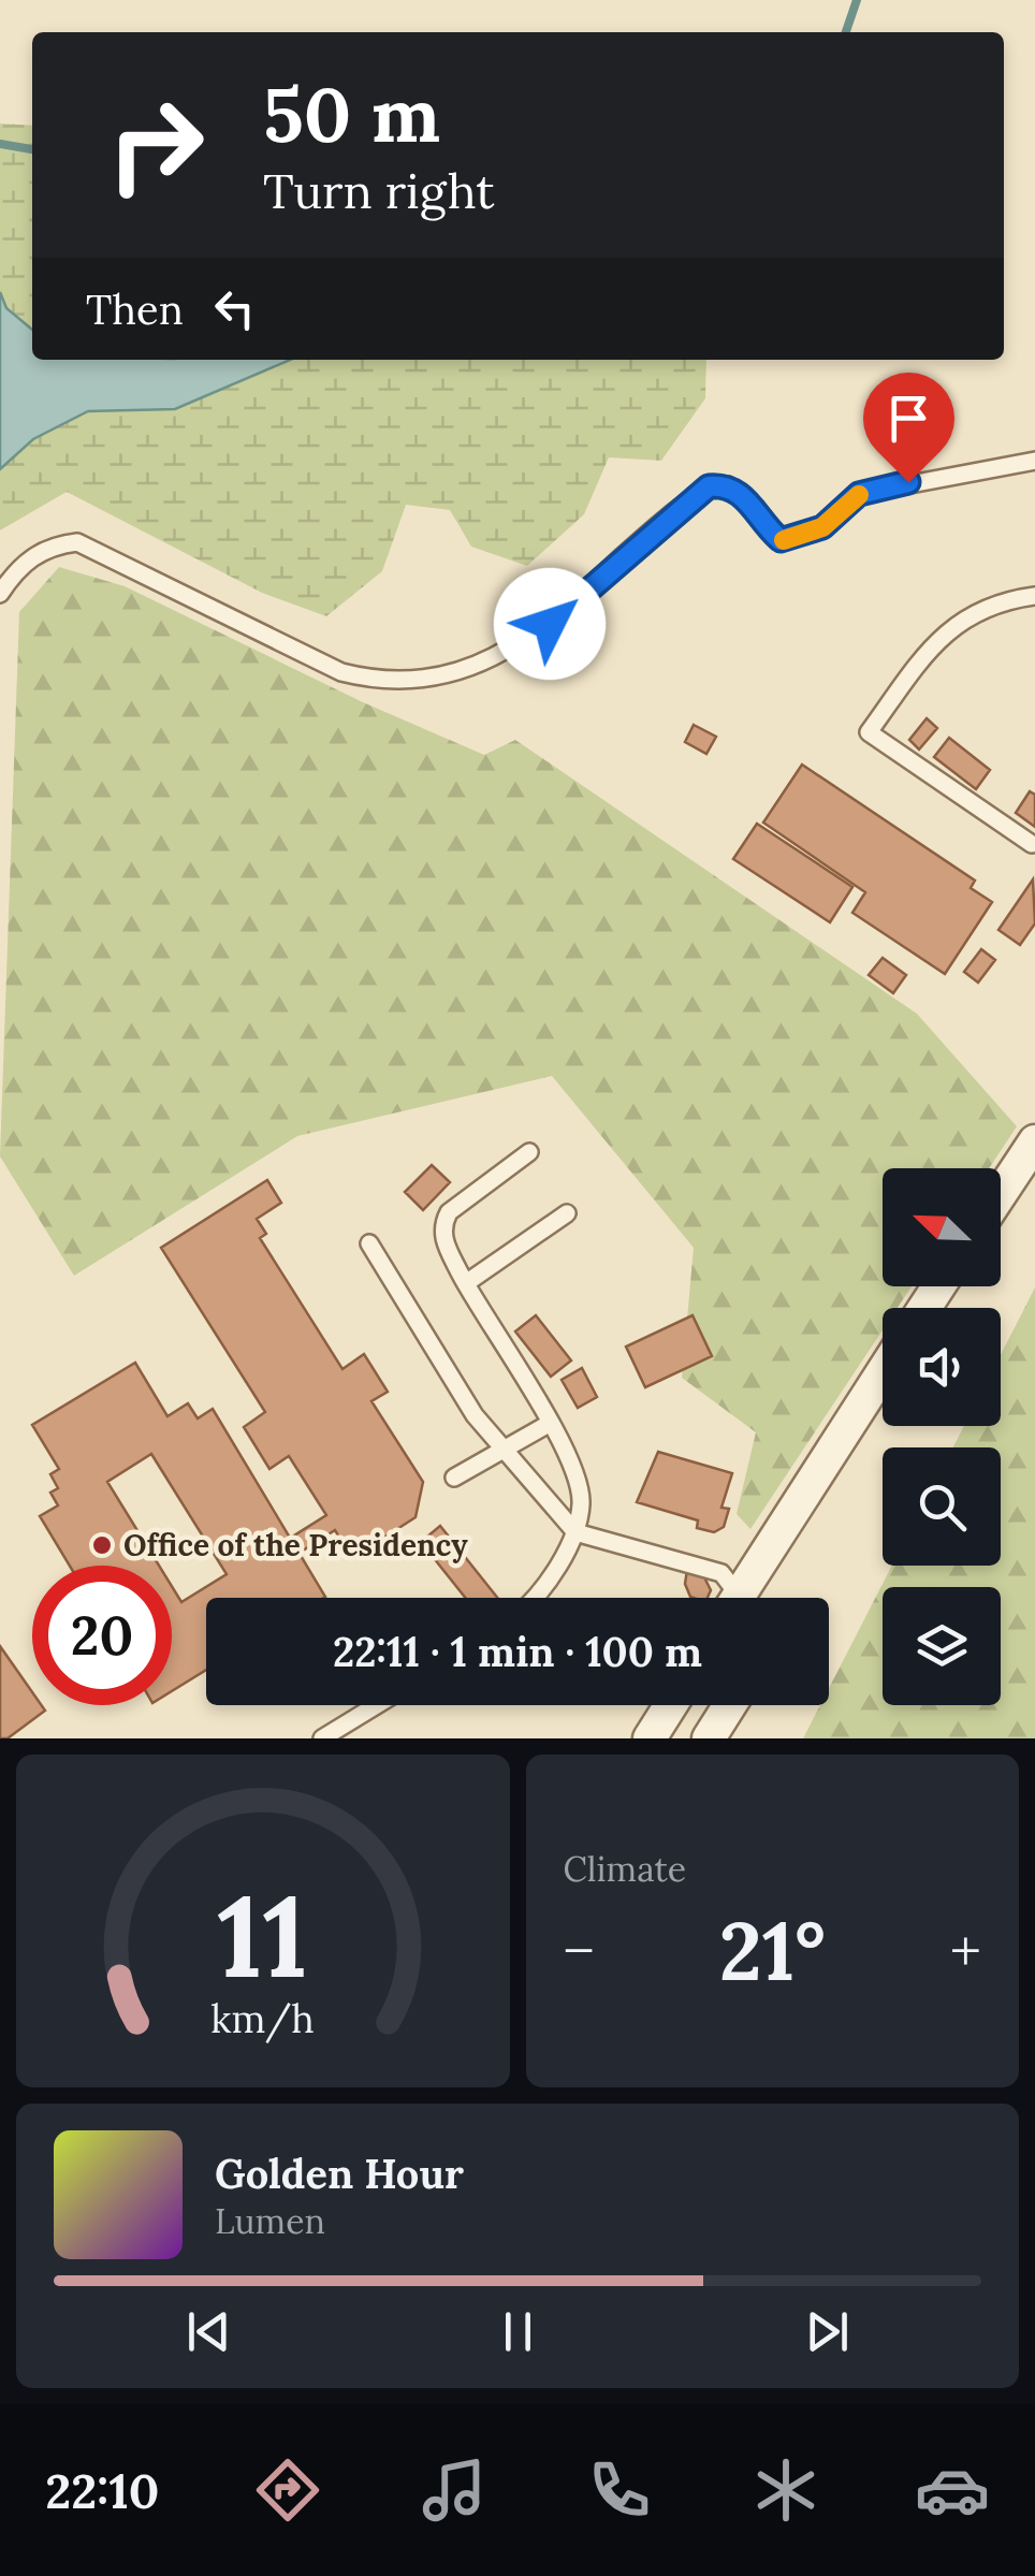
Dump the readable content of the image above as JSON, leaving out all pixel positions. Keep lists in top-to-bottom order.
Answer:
{
  "places": ["Office of the Presidency"],
  "north": "top left",
  "page": {
    "turn": ["50 m", "Turn right"],
    "then": "Then",
    "limit": "20",
    "trip": "22:11 · 1 min · 100 m",
    "tile": "Climate",
    "heat": ["−", "21°", "+"],
    "song": ["Golden Hour", "Lumen"],
    "tabs": "22:10",
    "gauge": ["11", "km/h"]
  }
}
